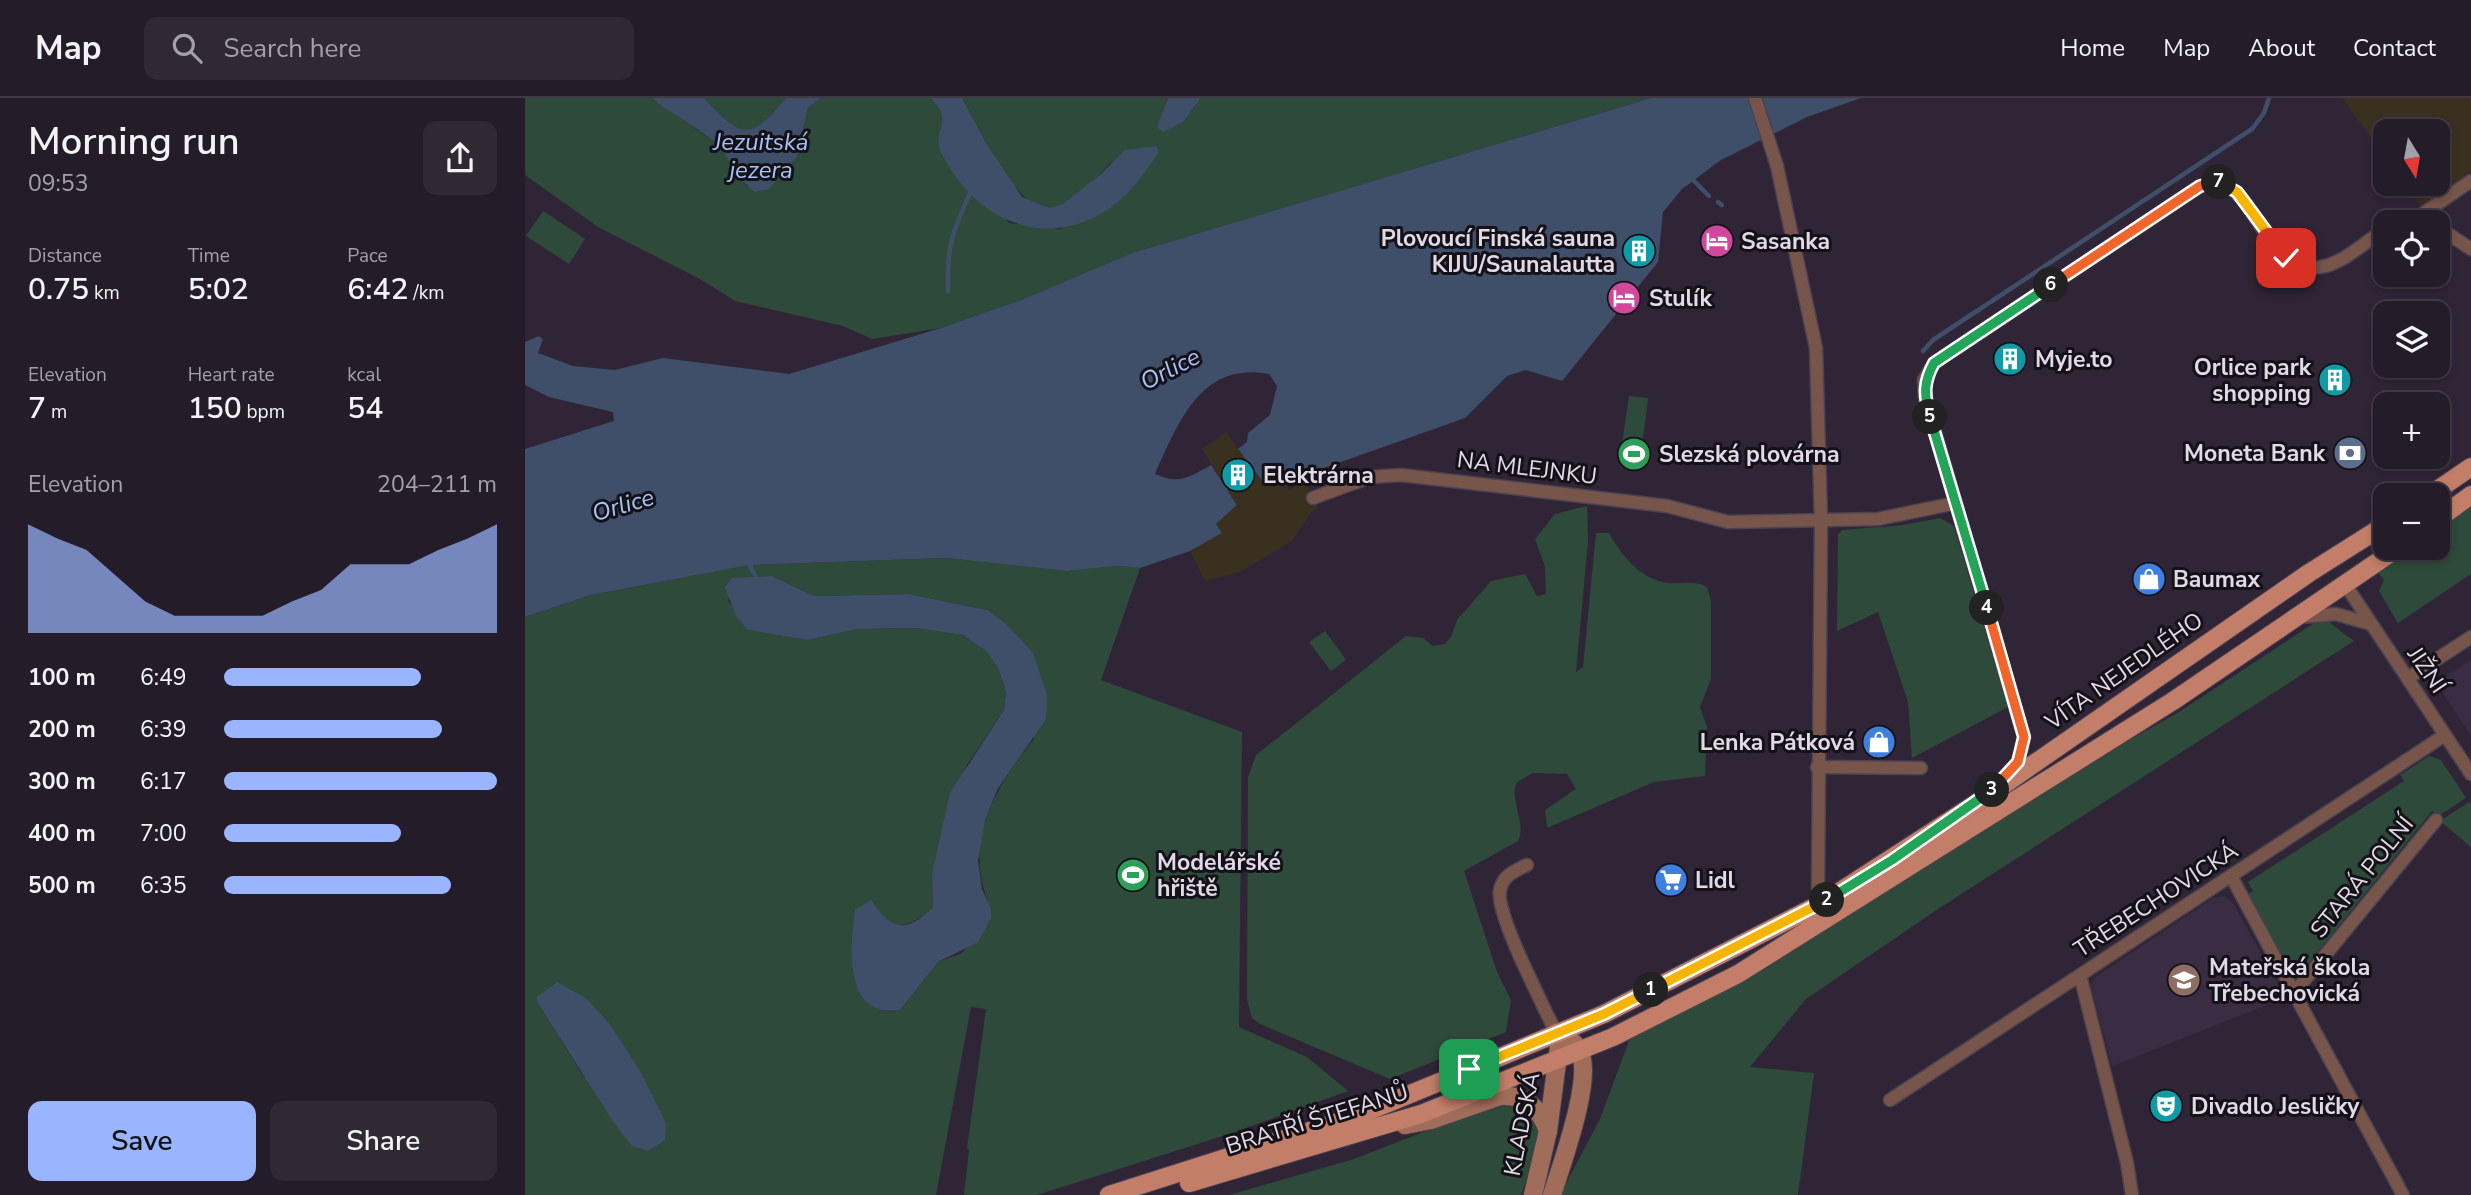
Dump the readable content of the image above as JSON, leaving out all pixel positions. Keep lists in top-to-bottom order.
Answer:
{
  "streets": {
    "main road": ["VÍTA NEJEDLÉHO", "BRATŘÍ ŠTEFANŮ", "KLADSKÁ"],
    "street": [
      "NA MLEJNKU",
      "JIŽNÍ",
      "STARÁ POLNÍ",
      "TŘEBECHOVICKÁ"
    ]
  },
  "crossings": [
    ["JIŽNÍ", "VÍTA NEJEDLÉHO"],
    ["JIŽNÍ", "TŘEBECHOVICKÁ"],
    ["VÍTA NEJEDLÉHO", "BRATŘÍ ŠTEFANŮ"],
    ["VÍTA NEJEDLÉHO", "KLADSKÁ"],
    ["BRATŘÍ ŠTEFANŮ", "KLADSKÁ"]
  ],
  "water": ["Jezuitská jezera", "Orlice"],
  "places": {
    "hotel": ["Sasanka", "Stulík"],
    "building": [
      "Plovoucí Finská sauna KIJU/Saunalautta",
      "Myje.to",
      "Orlice park shopping",
      "Elektrárna"
    ],
    "bank": ["Moneta Bank"],
    "sports": ["Slezská plovárna", "Modelářské hřiště"],
    "shop": ["Baumax", "Lenka Pátková"],
    "supermarket": ["Lidl"],
    "school or university": ["Mateřská škola Třebechovická"],
    "theatre": ["Divadlo Jesličky"]
  },
  "north": "bottom",
  "page": {
    "header": "Map",
    "search": "Search here",
    "nav": [
      "Home",
      "Map",
      "About",
      "Contact"
    ],
    "heading": ["Morning run", "09:53"],
    "map_buttons": ["+", "−"],
    "pins": [
      "7",
      "6",
      "5",
      "4",
      "3",
      "2",
      "1"
    ],
    "stats": [
      ["Distance", "0.75 km"],
      ["Time", "5:02"],
      ["Pace", "6:42 /km"],
      ["Elevation", "7 m"],
      ["Heart rate", "150 bpm"],
      ["kcal", "54"]
    ],
    "chart": ["Elevation", "204–211 m"],
    "list": [
      {
        "name": "100 m",
        "note": "6:49"
      },
      {
        "name": "200 m",
        "note": "6:39"
      },
      {
        "name": "300 m",
        "note": "6:17"
      },
      {
        "name": "400 m",
        "note": "7:00"
      },
      {
        "name": "500 m",
        "note": "6:35"
      }
    ],
    "buttons": ["Save", "Share"]
  }
}
